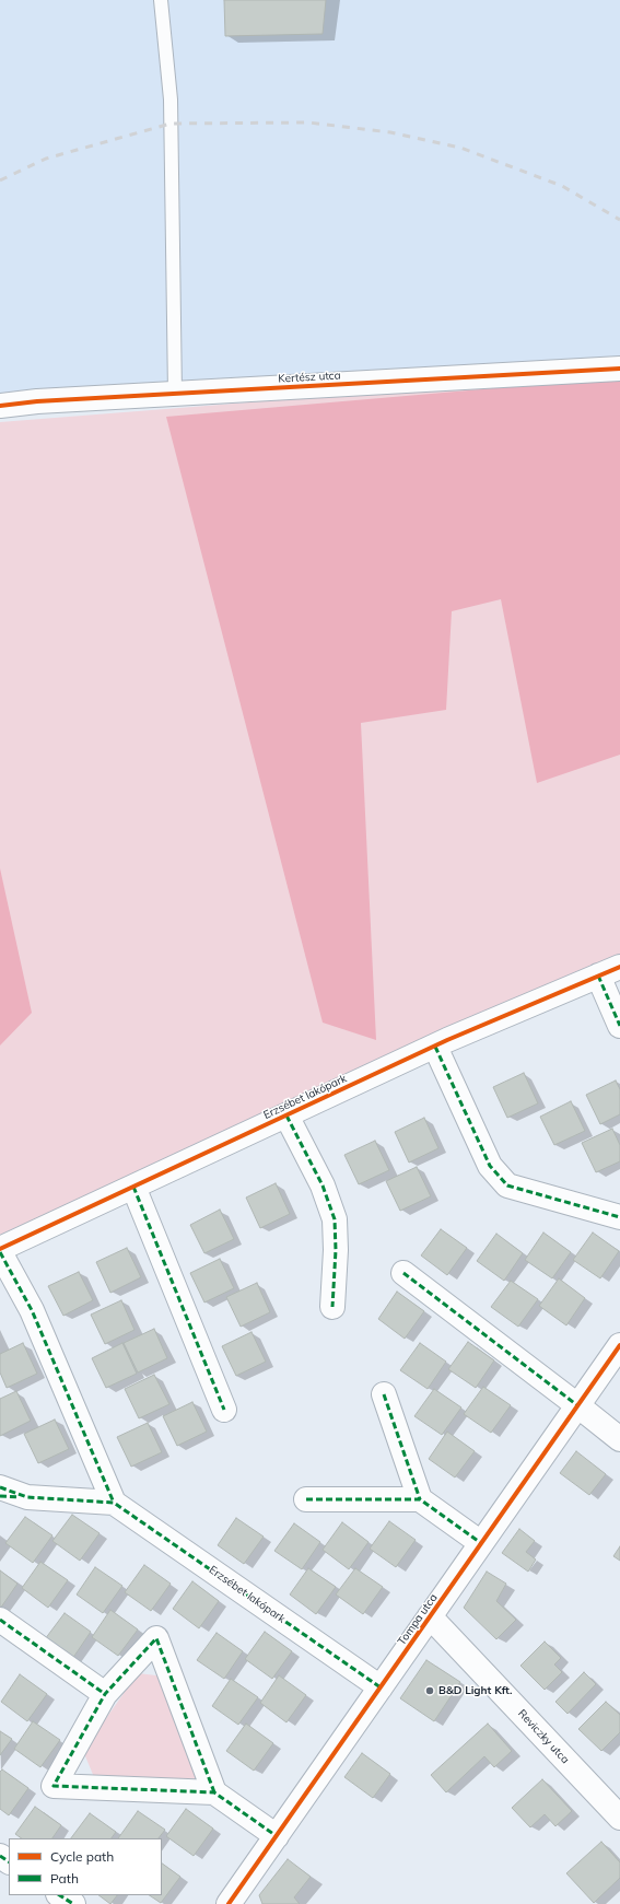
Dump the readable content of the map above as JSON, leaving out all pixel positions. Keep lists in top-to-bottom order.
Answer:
{
  "streets": {
    "street": [
      "Kertész utca",
      "Erzsébet lakópark",
      "Tompa utca",
      "Reviczky utca"
    ]
  },
  "crossings": [
    ["Erzsébet lakópark", "Tompa utca"],
    ["Tompa utca", "Reviczky utca"]
  ],
  "places": ["B&D Light Kft."],
  "legend": ["Cycle path", "Path"]
}
